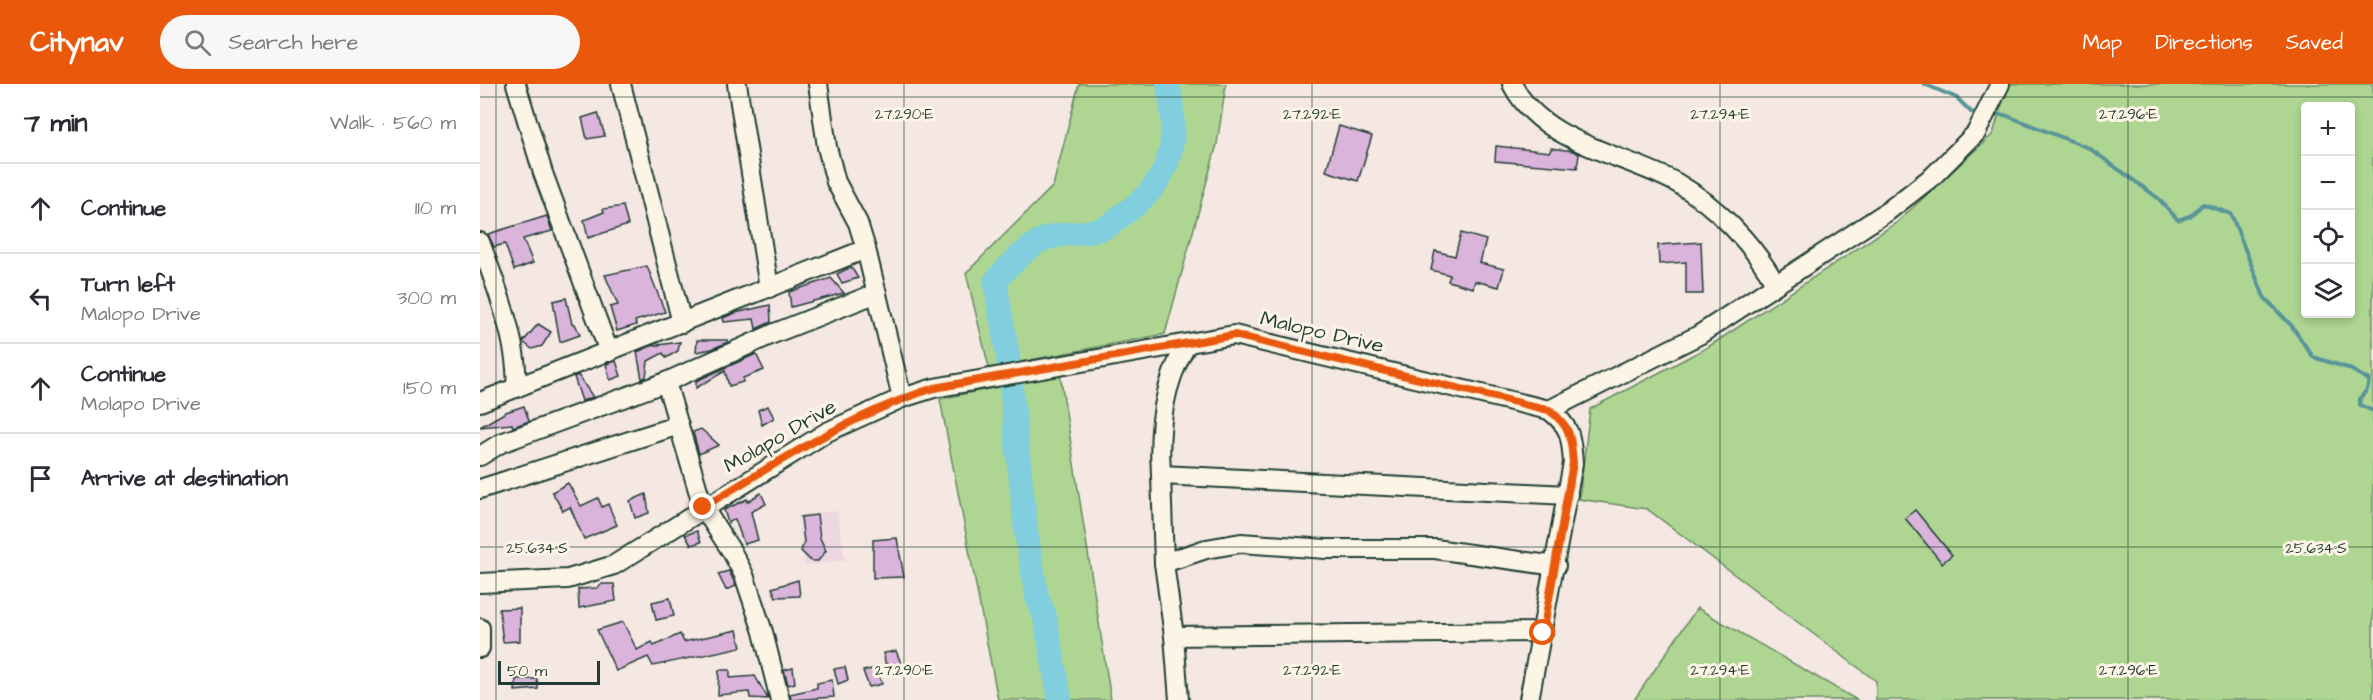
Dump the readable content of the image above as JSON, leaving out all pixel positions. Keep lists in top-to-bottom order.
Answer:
{
  "streets": {
    "street": ["Malopo Drive", "Molapo Drive"]
  },
  "crossings": [
    ["Malopo Drive", "Molapo Drive"]
  ],
  "scale_bar": "50 m",
  "page": {
    "header": "Citynav",
    "search": "Search here",
    "nav": ["Map", "Directions", "Saved"],
    "heading": ["7 min", "Walk · 560 m"],
    "map_buttons": ["+", "−"],
    "list": [
      ["Continue", "110 m"],
      ["Turn left", "Malopo Drive", "300 m"],
      ["Continue", "Molapo Drive", "150 m"],
      "Arrive at destination"
    ],
    "scale": "50 m"
  },
  "coordinates": [
    "27.290°E",
    "27.292°E",
    "27.294°E",
    "27.296°E",
    "25.634°S"
  ]
}
